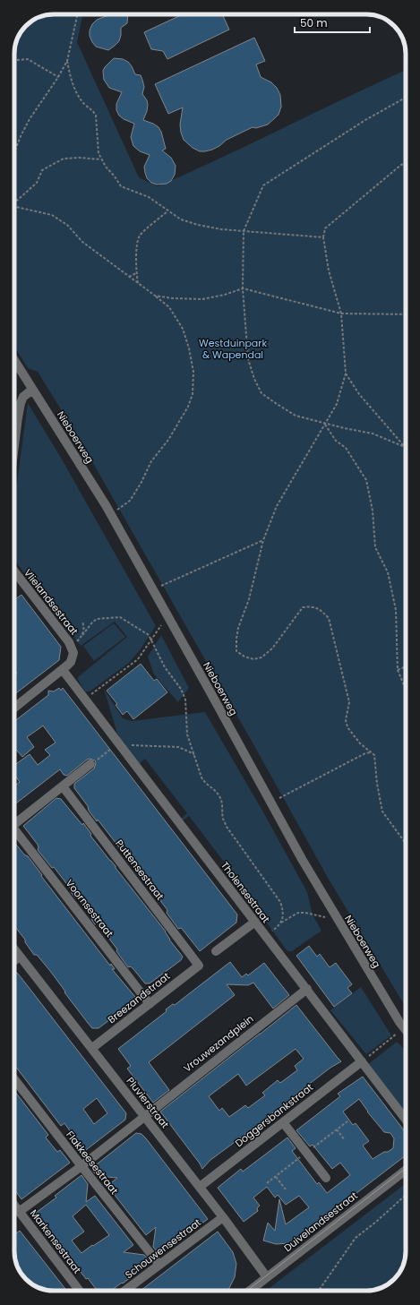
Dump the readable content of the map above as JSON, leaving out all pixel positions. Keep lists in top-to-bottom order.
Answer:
{
  "streets": {
    "street": [
      "Nieboerweg",
      "Vlielandsestraat",
      "Puttensestraat",
      "Tholensestraat",
      "Voornsestraat",
      "Breezandstraat",
      "Vrouwezandplein",
      "Pluvierstraat",
      "Doggersbankstraat",
      "Flakkeesestraat",
      "Duivelandsestraat",
      "Markensestraat",
      "Schouwensestraat"
    ]
  },
  "crossings": [
    ["Vlielandsestraat", "Tholensestraat"],
    ["Puttensestraat", "Breezandstraat"],
    ["Tholensestraat", "Vrouwezandplein"],
    ["Tholensestraat", "Doggersbankstraat"],
    ["Voornsestraat", "Breezandstraat"],
    ["Breezandstraat", "Pluvierstraat"],
    ["Vrouwezandplein", "Pluvierstraat"],
    ["Vrouwezandplein", "Flakkeesestraat"],
    ["Vrouwezandplein", "Markensestraat"],
    ["Pluvierstraat", "Doggersbankstraat"],
    ["Pluvierstraat", "Duivelandsestraat"],
    ["Pluvierstraat", "Schouwensestraat"],
    ["Flakkeesestraat", "Schouwensestraat"]
  ],
  "parks": ["Westduinpark & Wapendal"],
  "scale_bar": "50 m"
}
